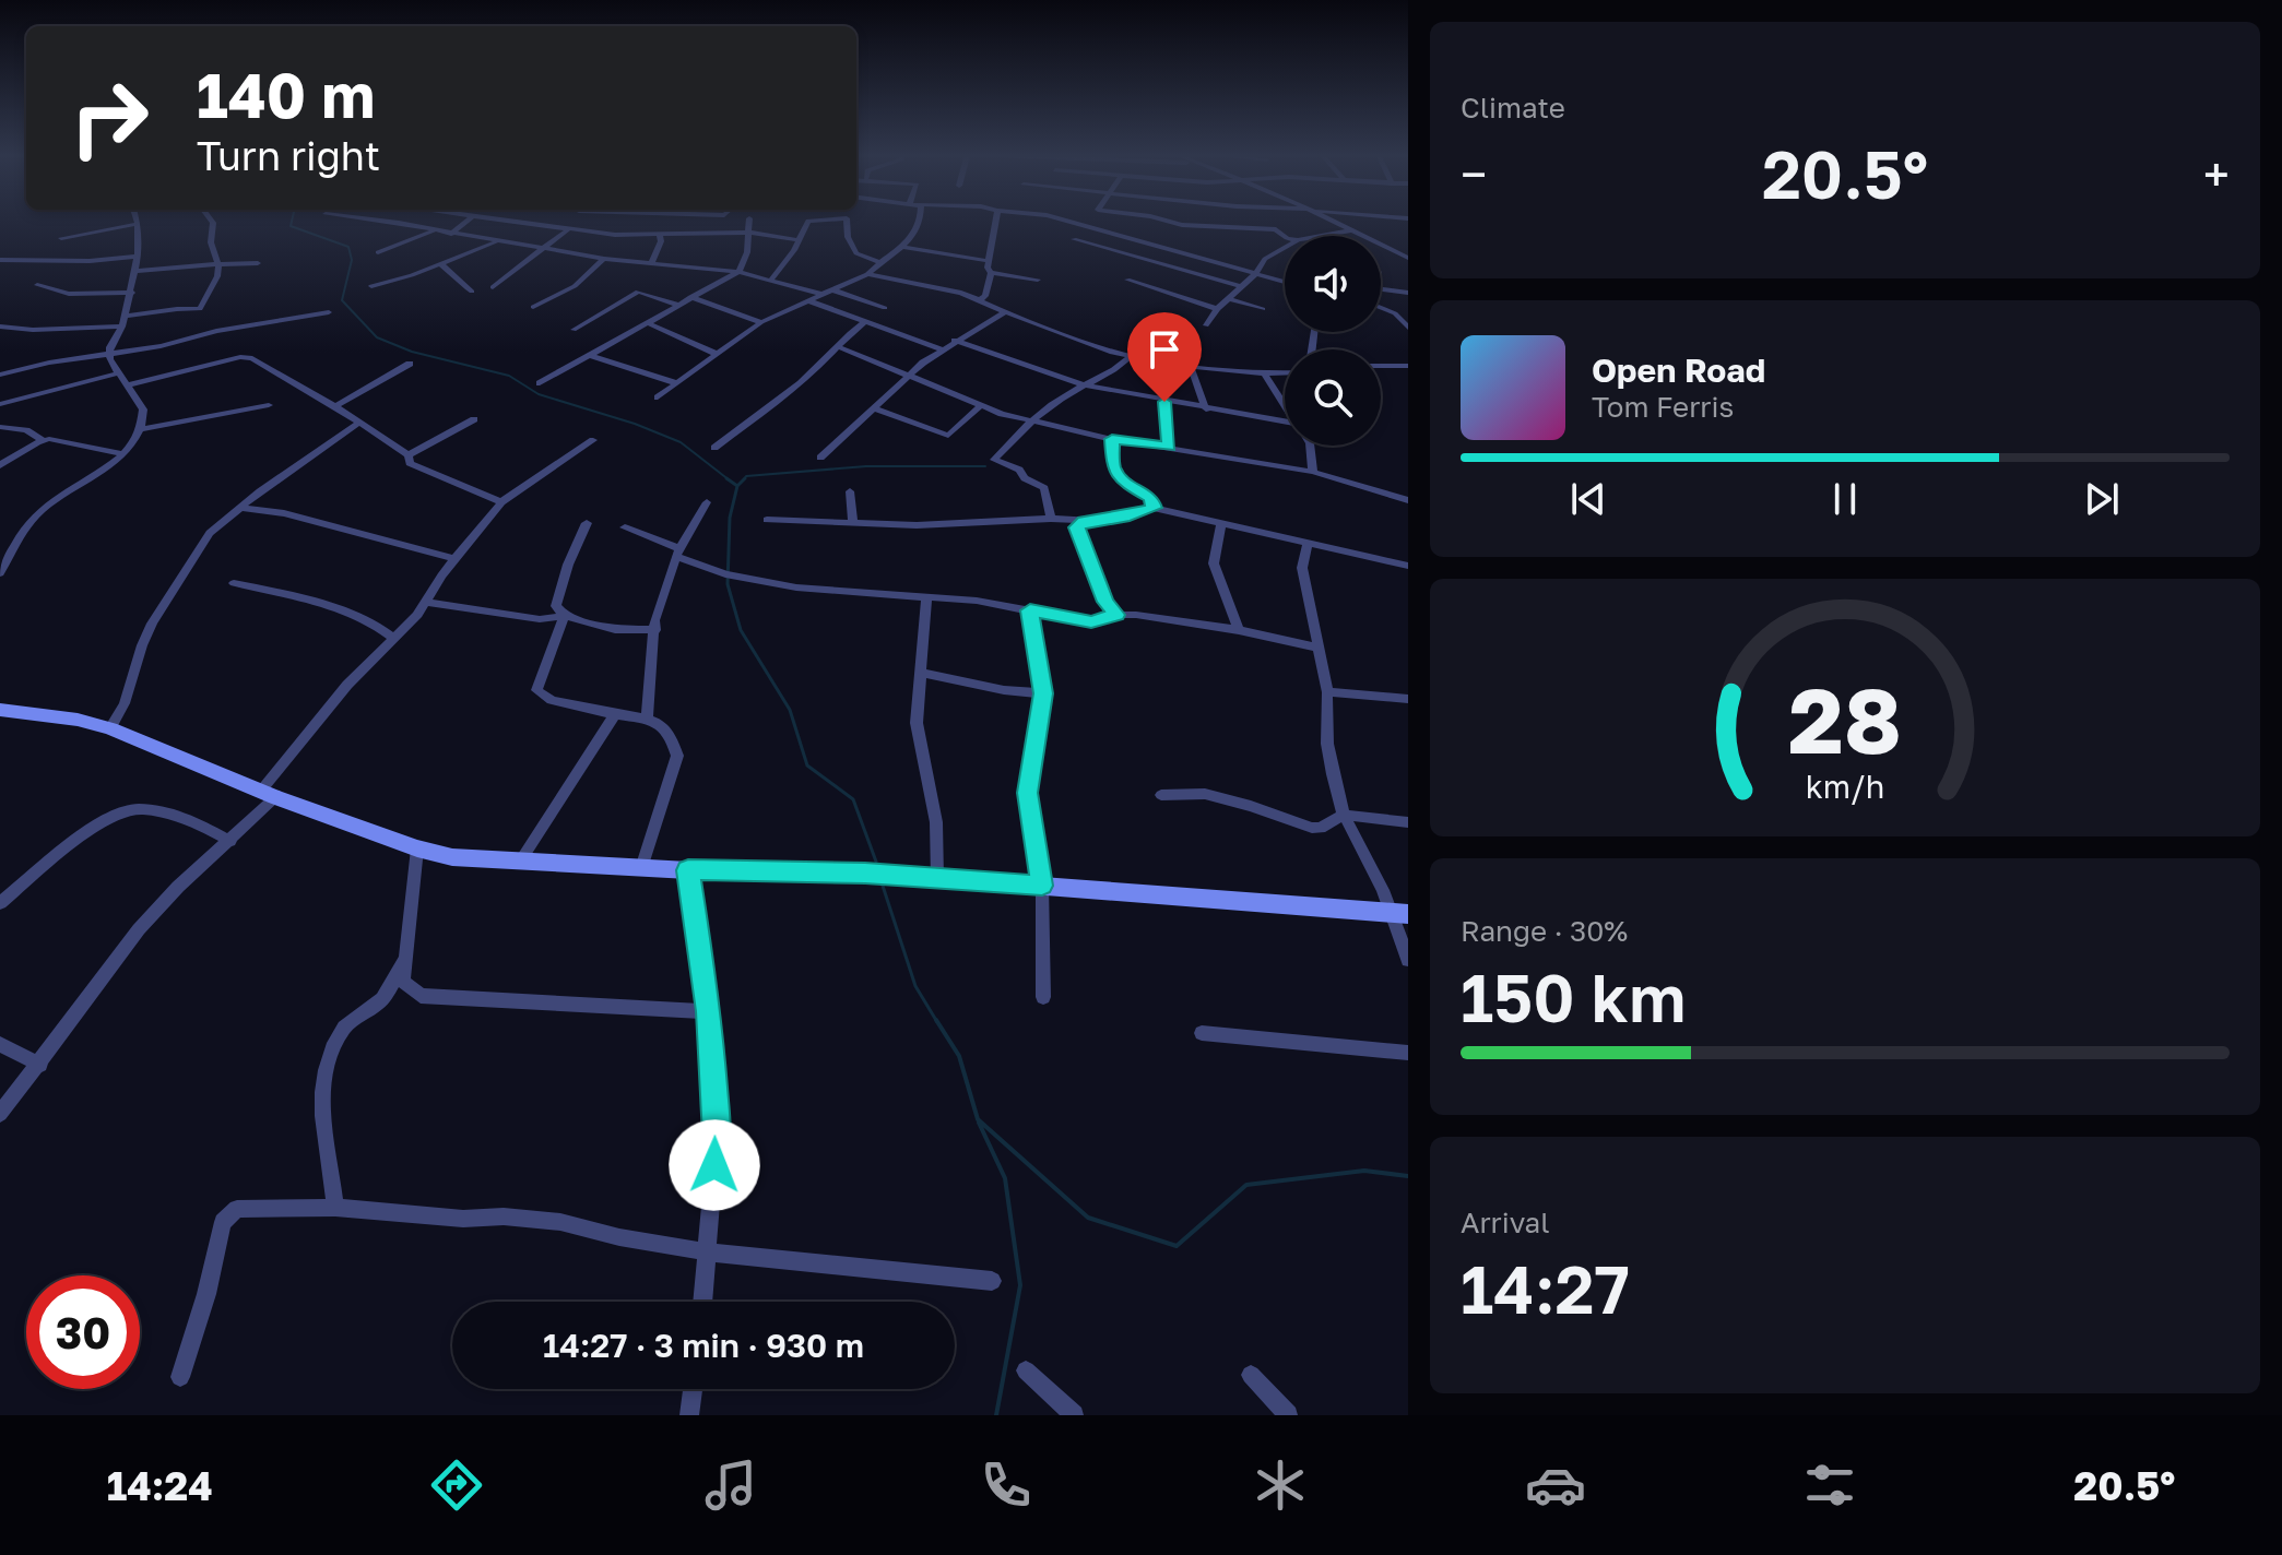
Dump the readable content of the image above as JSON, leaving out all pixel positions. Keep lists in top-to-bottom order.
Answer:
{
  "page": {
    "tile": [
      "Climate",
      ["Range · 30%", "150 km"],
      ["Arrival", "14:27"]
    ],
    "turn": ["140 m", "Turn right"],
    "heat": ["−", "20.5°", "+"],
    "song": ["Open Road", "Tom Ferris"],
    "limit": "30",
    "trip": "14:27 · 3 min · 930 m",
    "tabs": ["14:24", "20.5°"],
    "gauge": ["28", "km/h"]
  }
}
